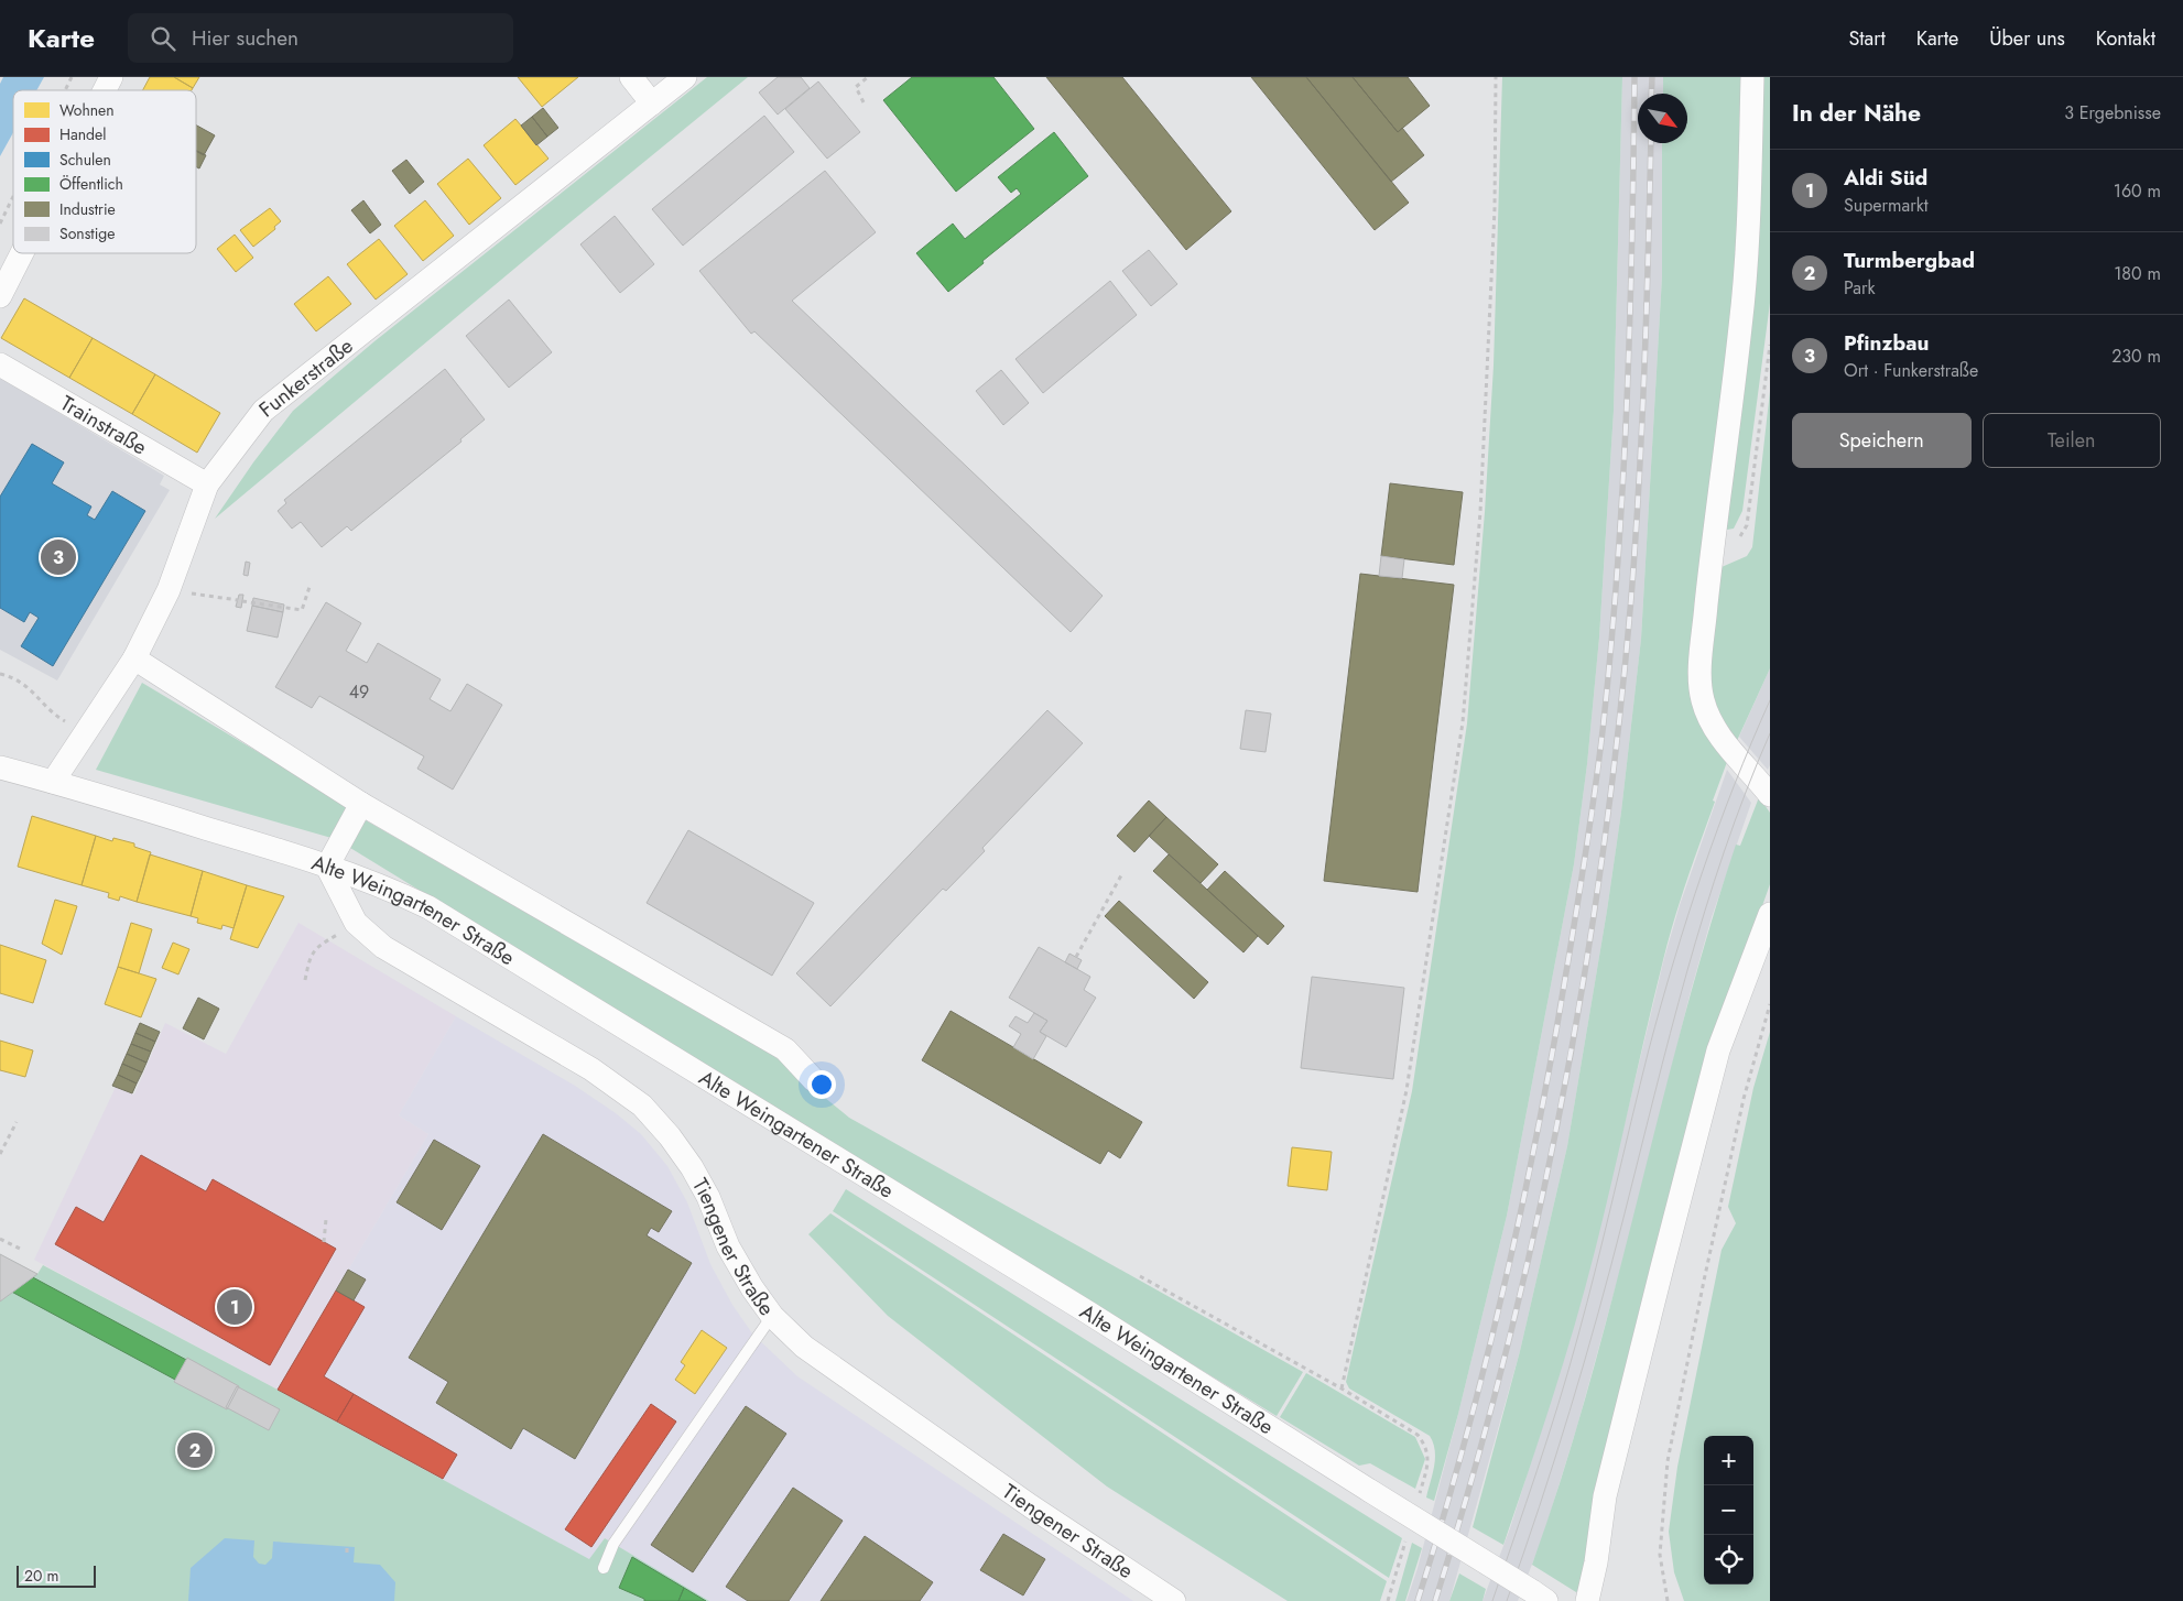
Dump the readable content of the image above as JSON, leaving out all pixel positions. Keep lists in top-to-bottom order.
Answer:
{
  "streets": {
    "street": [
      "Funkerstraße",
      "Trainstraße",
      "Alte Weingartener Straße",
      "Tiengener Straße"
    ]
  },
  "crossings": [
    ["Funkerstraße", "Trainstraße"],
    ["Funkerstraße", "Alte Weingartener Straße"],
    ["Alte Weingartener Straße", "Tiengener Straße"]
  ],
  "house_numbers": ["49"],
  "legend": [
    "Wohnen",
    "Handel",
    "Schulen",
    "Öffentlich",
    "Industrie",
    "Sonstige"
  ],
  "scale_bar": "20 m",
  "north": "bottom right",
  "page": {
    "header": "Karte",
    "search": "Hier suchen",
    "nav": [
      "Start",
      "Karte",
      "Über uns",
      "Kontakt"
    ],
    "heading": ["In der Nähe", "3 Ergebnisse"],
    "list": [
      {
        "mark": "1",
        "name": "Aldi Süd",
        "note": "Supermarkt",
        "value": "160 m"
      },
      {
        "mark": "2",
        "name": "Turmbergbad",
        "note": "Park",
        "value": "180 m"
      },
      {
        "mark": "3",
        "name": "Pfinzbau",
        "note": "Ort · Funkerstraße",
        "value": "230 m"
      }
    ],
    "buttons": ["Speichern", "Teilen"],
    "pins": ["3", "1", "2"],
    "map_buttons": ["+", "−"],
    "scale": "20 m"
  }
}
